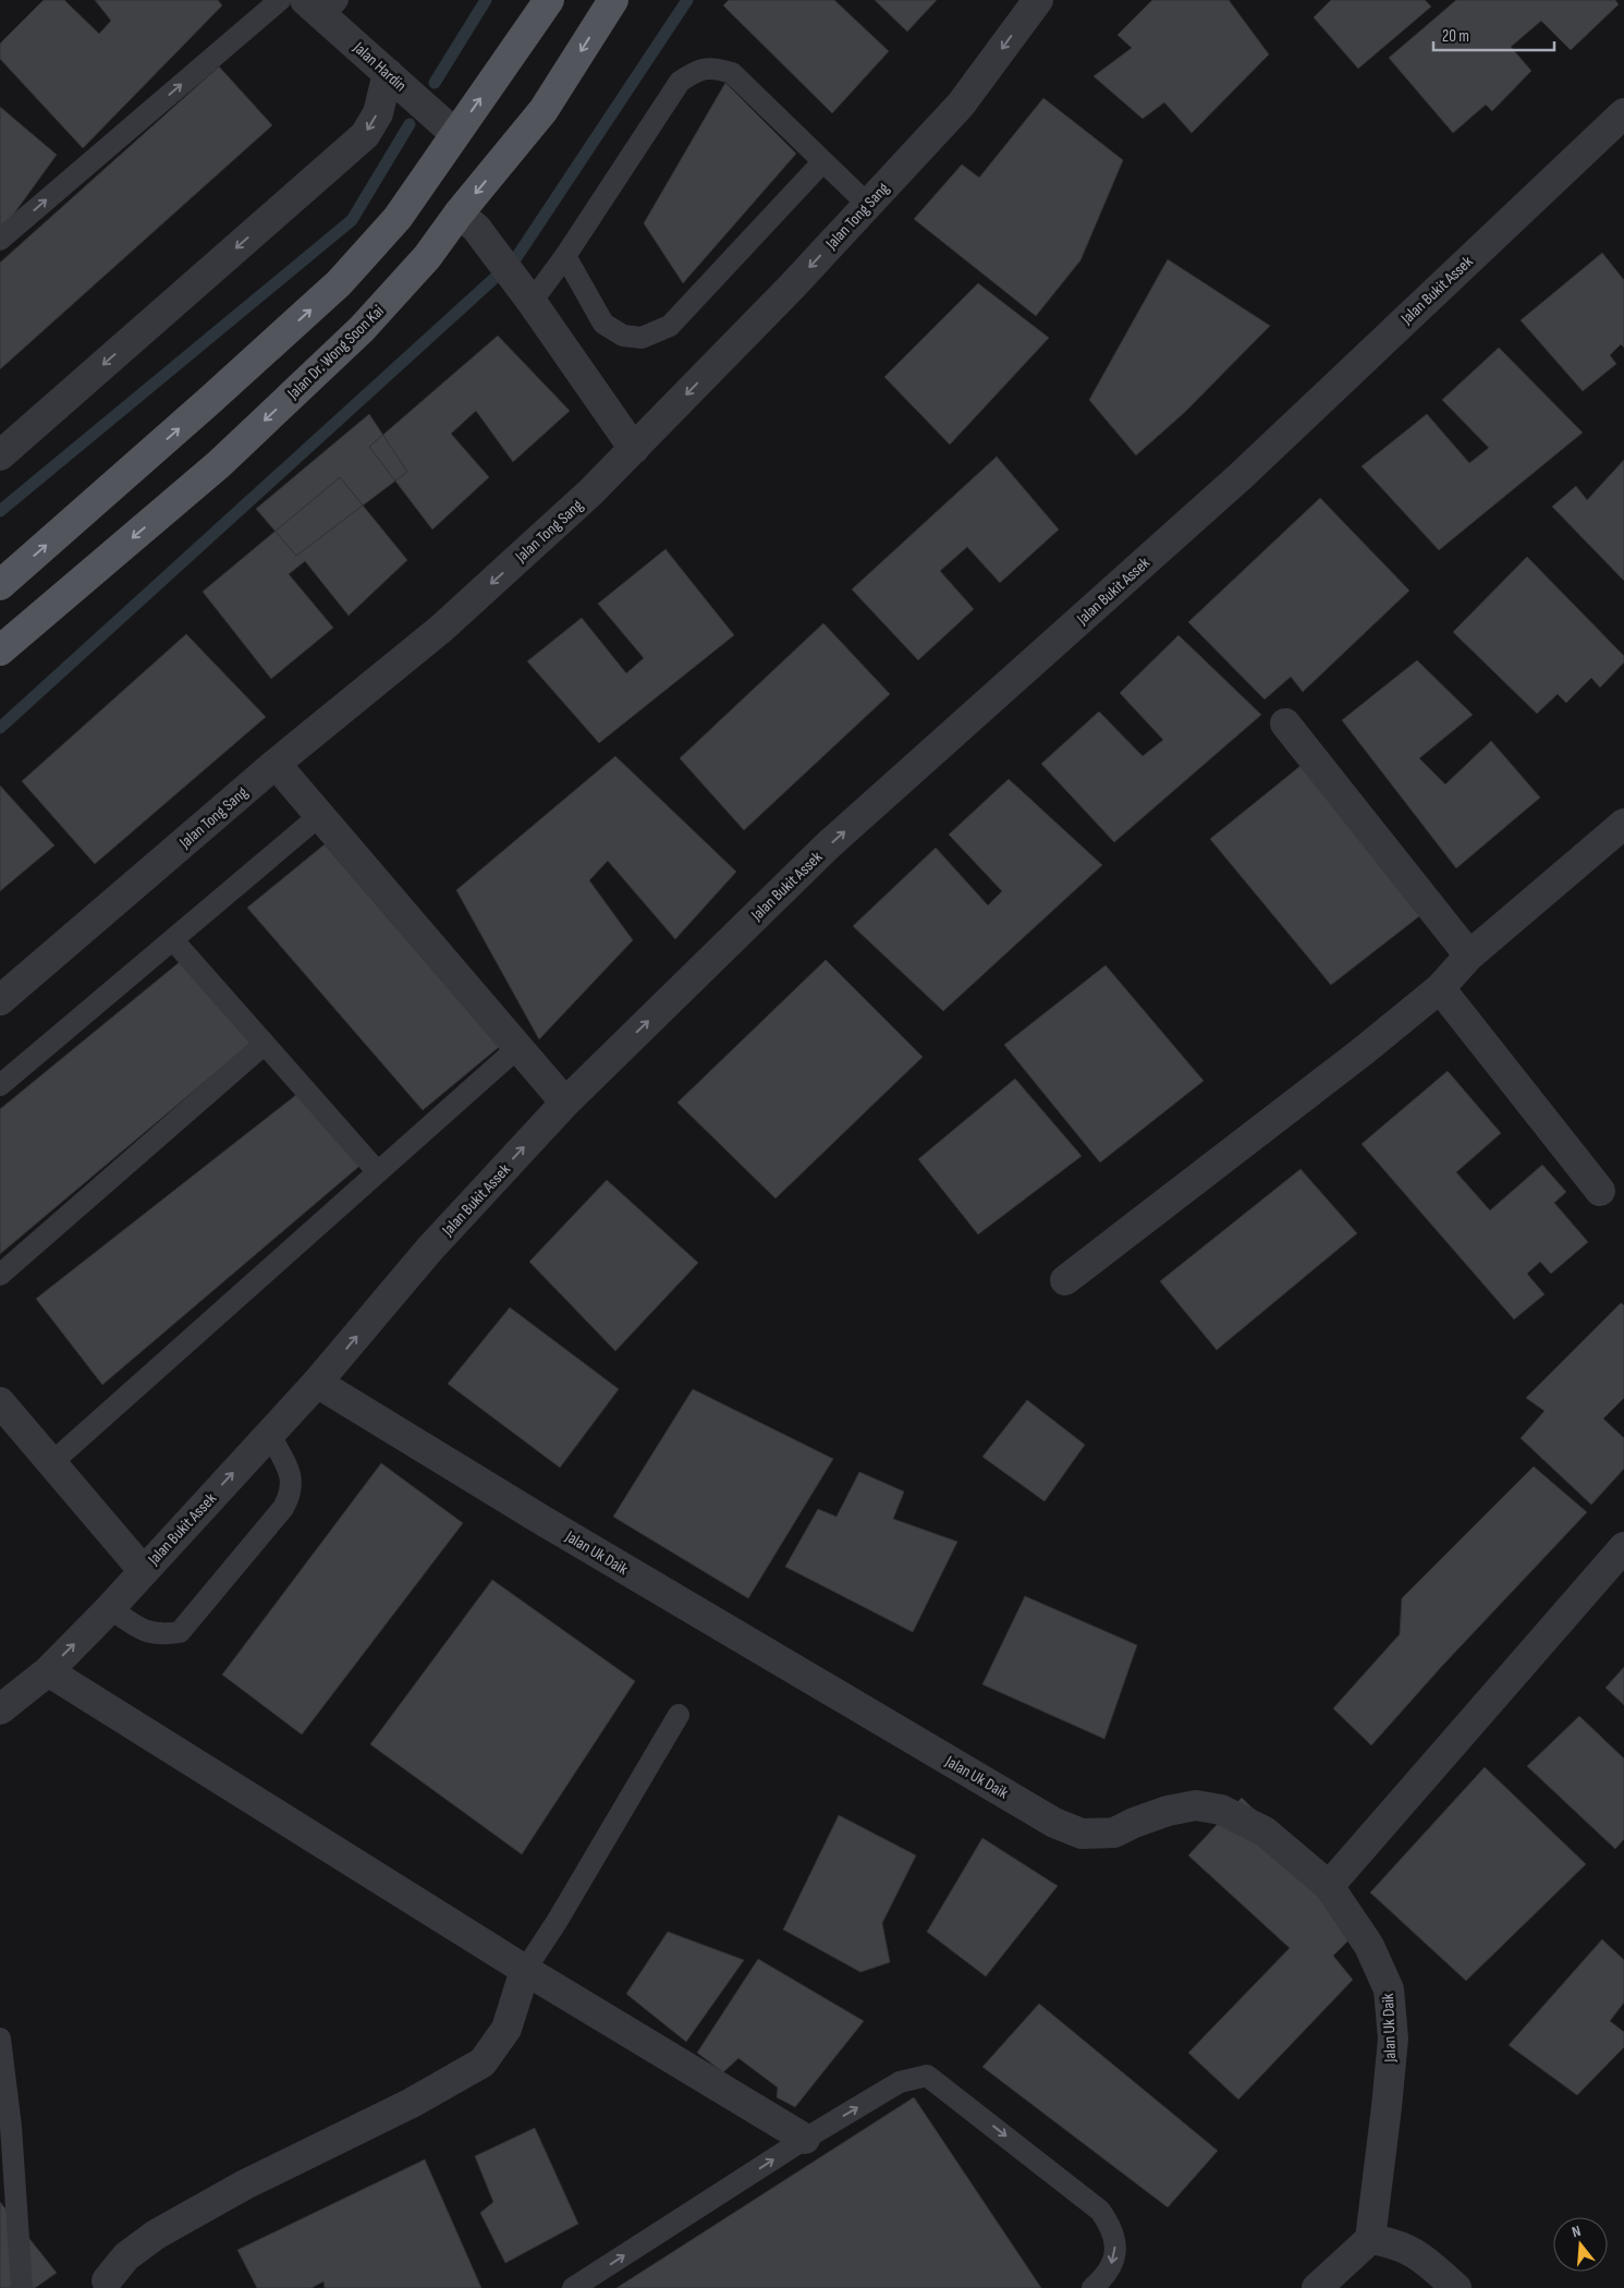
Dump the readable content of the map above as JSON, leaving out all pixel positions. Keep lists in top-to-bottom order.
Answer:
{
  "streets": {
    "main road": ["Jalan Dr. Wong Soon Kai"],
    "street": [
      "Jalan Hardin",
      "Jalan Tong Sang",
      "Jalan Bukit Assek",
      "Jalan Uk Daik"
    ]
  },
  "crossings": [
    ["Jalan Bukit Assek", "Jalan Uk Daik"]
  ],
  "one_way": ["Jalan Tong Sang", "Jalan Bukit Assek"],
  "scale_bar": "20 m",
  "north": "top"
}
